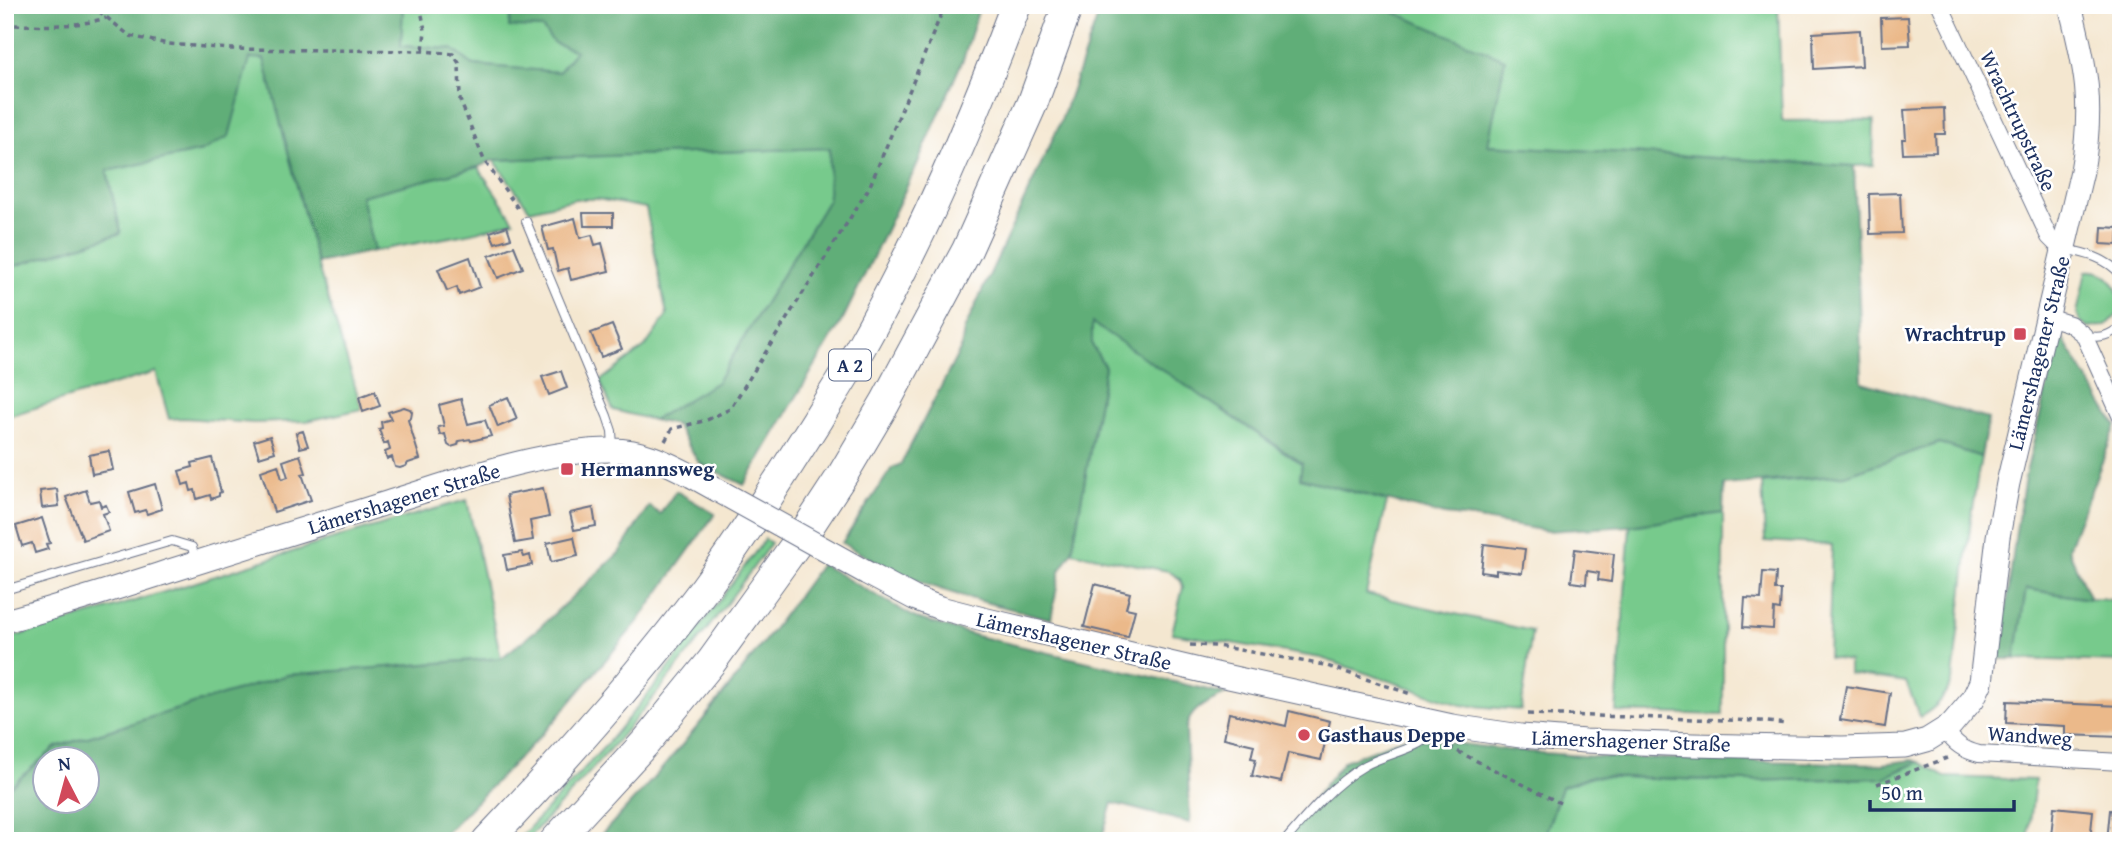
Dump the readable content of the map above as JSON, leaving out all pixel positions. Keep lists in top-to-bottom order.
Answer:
{
  "streets": {
    "highway": ["A 2"],
    "main road": ["Lämershagener Straße"],
    "street": ["Wrachtrupstraße", "Wandweg"]
  },
  "crossings": [
    ["Wrachtrupstraße", "Lämershagener Straße"],
    ["Lämershagener Straße", "Wandweg"]
  ],
  "places": {
    "transit": ["Wrachtrup", "Hermannsweg"],
    "other": ["Gasthaus Deppe"]
  },
  "scale_bar": "50 m",
  "north": "top"
}
